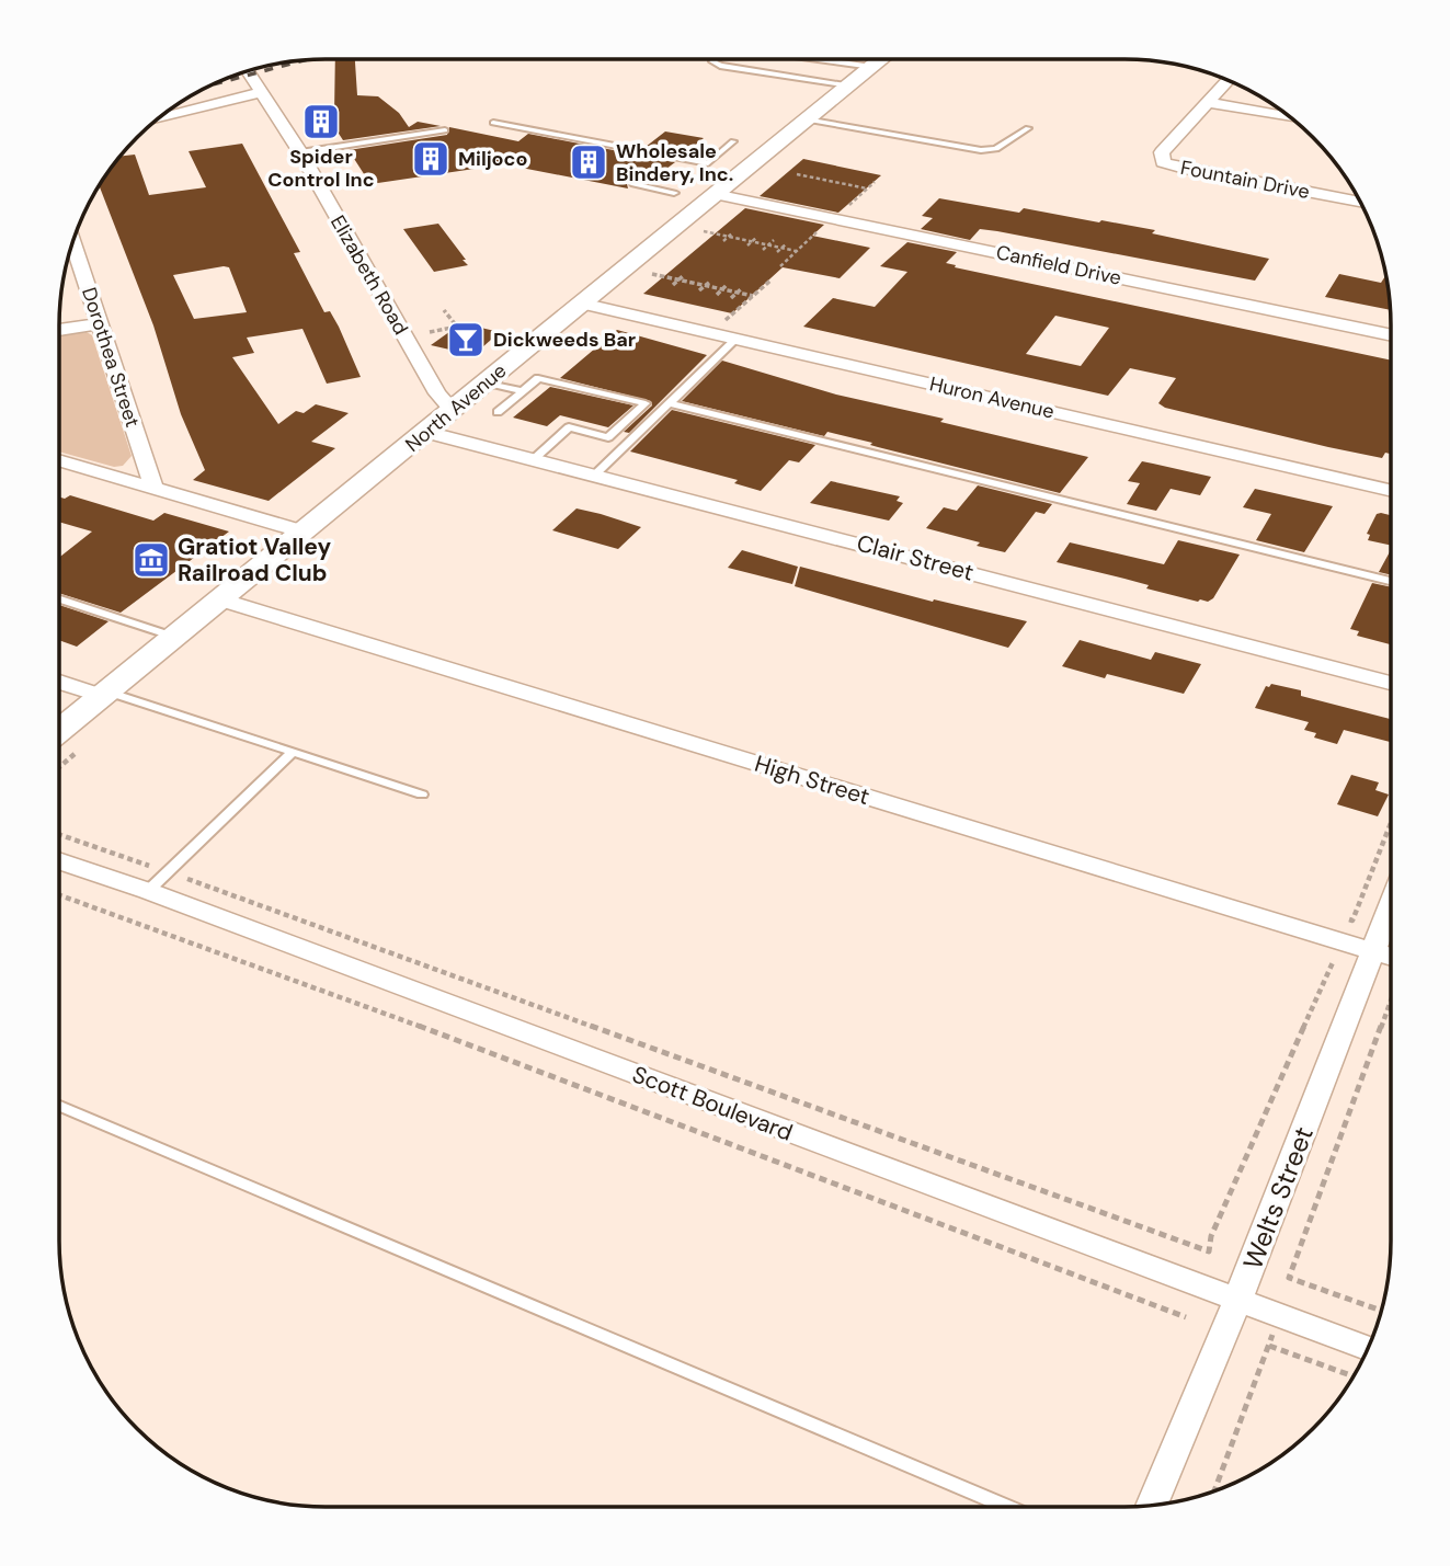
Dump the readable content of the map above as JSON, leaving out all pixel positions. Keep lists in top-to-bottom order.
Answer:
{
  "streets": {
    "main road": ["North Avenue"],
    "street": [
      "Fountain Drive",
      "Canfield Drive",
      "Elizabeth Road",
      "Dorothea Street",
      "Huron Avenue",
      "Clair Street",
      "High Street",
      "Scott Boulevard",
      "Welts Street"
    ]
  },
  "crossings": [
    ["Canfield Drive", "North Avenue"],
    ["Elizabeth Road", "North Avenue"],
    ["Huron Avenue", "North Avenue"],
    ["North Avenue", "Clair Street"],
    ["North Avenue", "High Street"],
    ["High Street", "Welts Street"],
    ["Scott Boulevard", "Welts Street"]
  ],
  "places": {
    "building": ["Spider Control Inc", "Miljoco", "Wholesale Bindery, Inc."],
    "bar": ["Dickweeds Bar"],
    "museum": ["Gratiot Valley Railroad Club"]
  }
}
